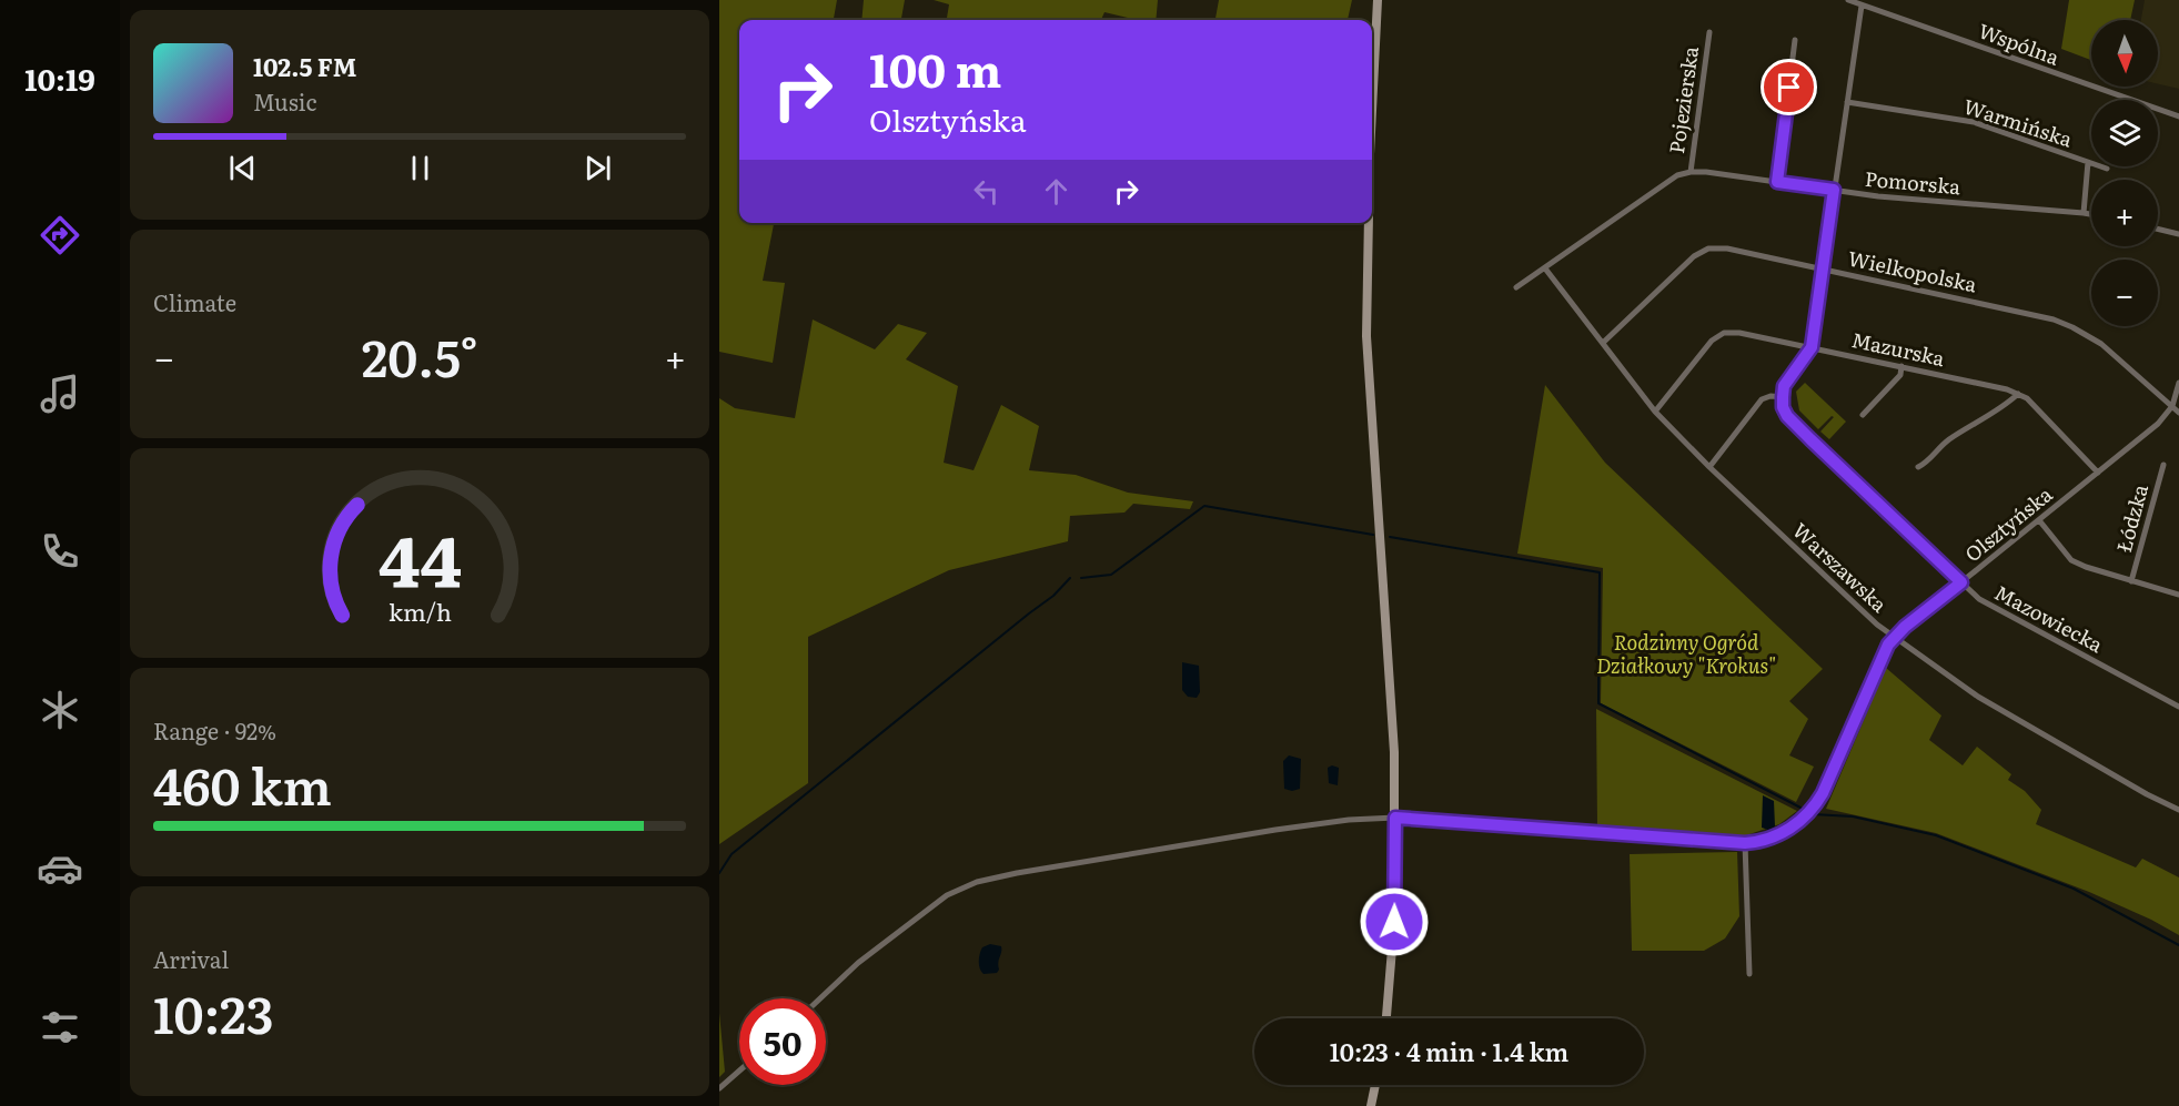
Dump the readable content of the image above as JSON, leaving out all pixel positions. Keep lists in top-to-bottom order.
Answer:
{
  "streets": {
    "street": [
      "Wspólna",
      "Pojezierska",
      "Warmińska",
      "Pomorska",
      "Wielkopolska",
      "Mazurska",
      "Łódzka",
      "Olsztyńska",
      "Warszawska",
      "Mazowiecka"
    ]
  },
  "crossings": [
    ["Pojezierska", "Pomorska"],
    ["Warmińska", "Pomorska"],
    ["Wielkopolska", "Olsztyńska"],
    ["Wielkopolska", "Warszawska"],
    ["Mazurska", "Olsztyńska"],
    ["Mazurska", "Warszawska"],
    ["Olsztyńska", "Warszawska"],
    ["Olsztyńska", "Mazowiecka"]
  ],
  "parks": ["Rodzinny Ogród Działkowy \"Krokus\""],
  "north": "bottom",
  "page": {
    "tabs": "10:19",
    "map_buttons": ["+", "−"],
    "turn": ["100 m", "Olsztyńska"],
    "song": ["102.5 FM", "Music"],
    "tile": [
      "Climate",
      ["Range · 92%", "460 km"],
      ["Arrival", "10:23"]
    ],
    "heat": ["−", "20.5°", "+"],
    "limit": "50",
    "trip": "10:23 · 4 min · 1.4 km",
    "gauge": ["44", "km/h"]
  }
}
